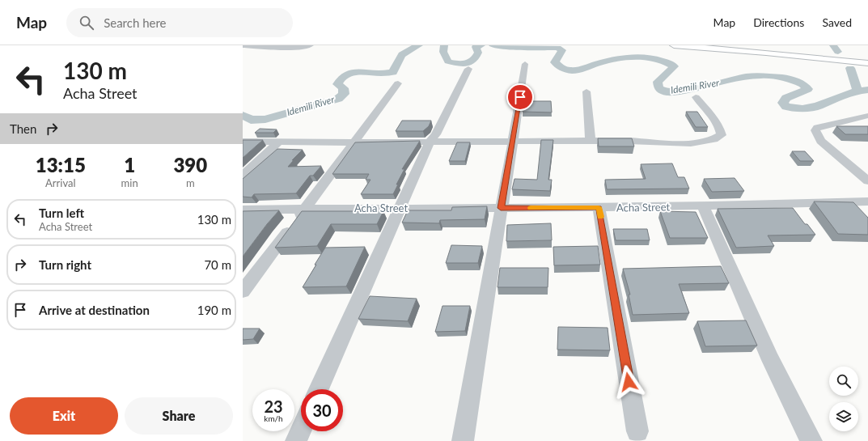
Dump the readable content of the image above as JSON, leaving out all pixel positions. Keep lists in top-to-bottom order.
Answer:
{
  "streets": {
    "street": ["Acha Street"]
  },
  "water": ["Idemili River"],
  "page": {
    "header": "Map",
    "search": "Search here",
    "nav": ["Map", "Directions", "Saved"],
    "turn": ["130 m", "Acha Street"],
    "then": "Then",
    "eta": [
      "13:15",
      "Arrival",
      "1",
      "min",
      "390",
      "m"
    ],
    "list": [
      {
        "name": "Turn left",
        "note": "Acha Street",
        "value": "130 m"
      },
      {
        "name": "Turn right",
        "value": "70 m"
      },
      {
        "name": "Arrive at destination",
        "value": "190 m"
      }
    ],
    "speed": "23 km/h",
    "limit": "30",
    "buttons": ["Exit", "Share"]
  }
}
